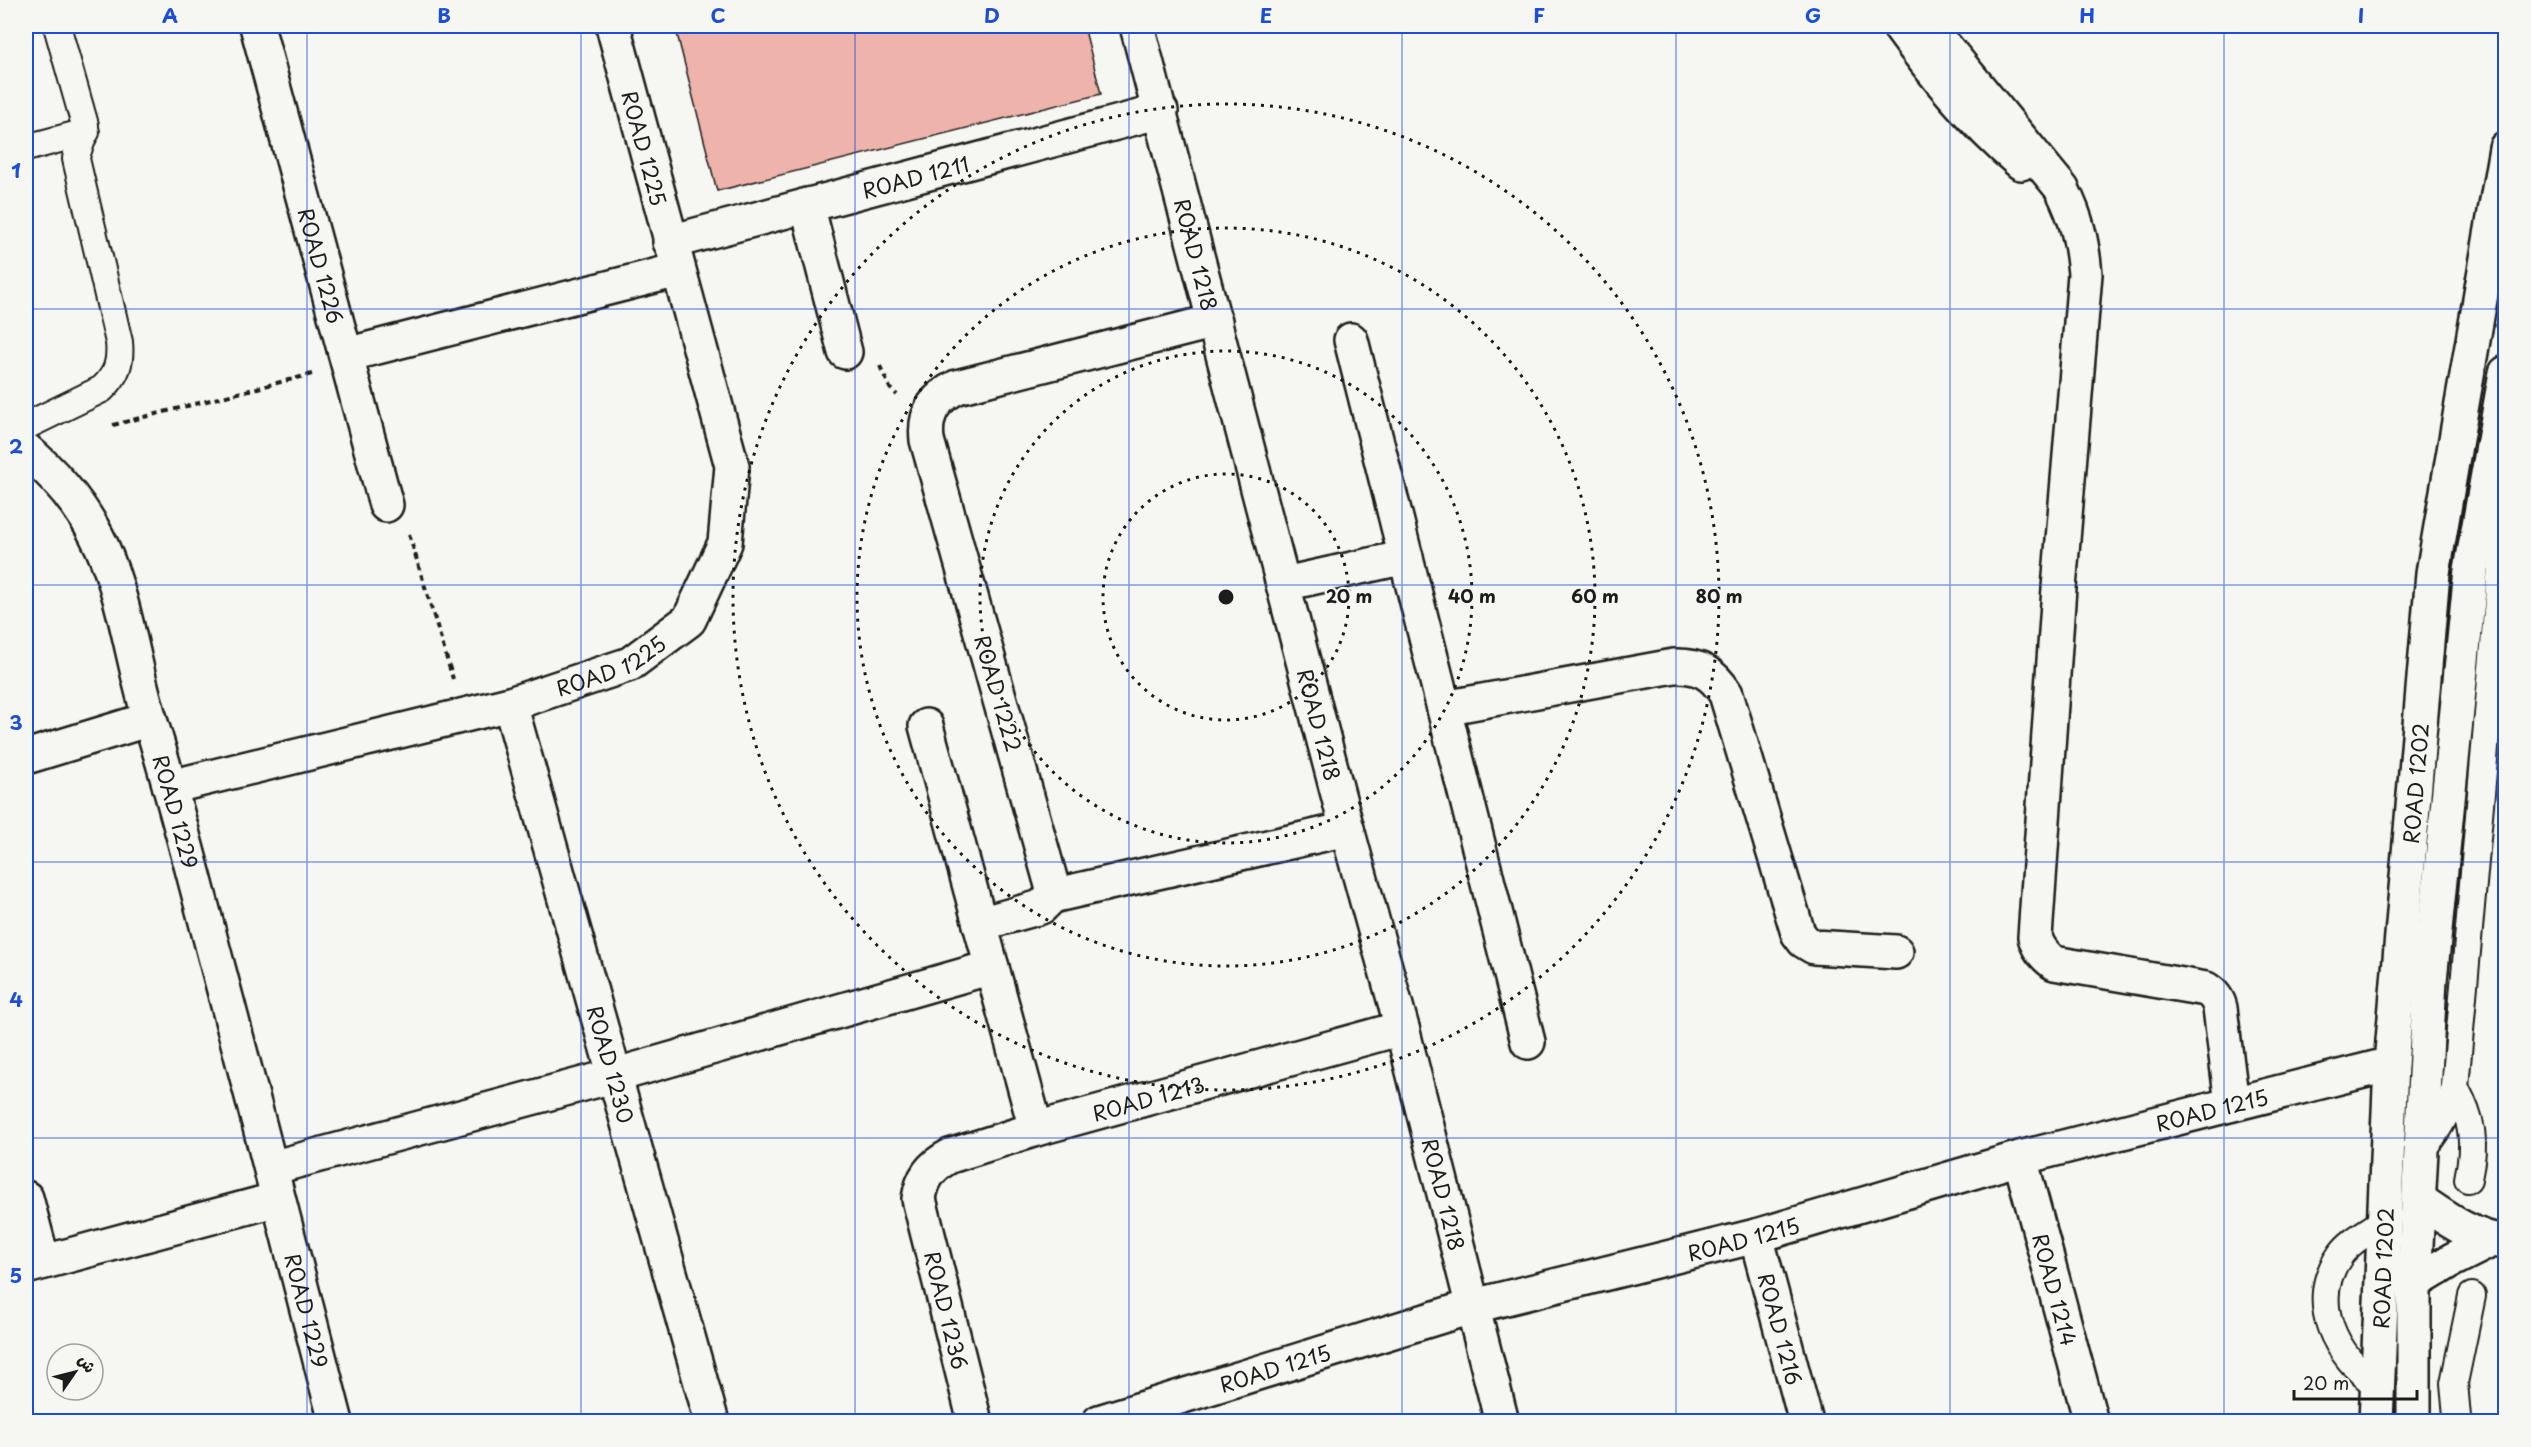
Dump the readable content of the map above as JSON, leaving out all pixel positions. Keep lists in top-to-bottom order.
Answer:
{
  "streets": {
    "street": [
      "ROAD 1225",
      "ROAD 1211",
      "ROAD 1218",
      "ROAD 1226",
      "ROAD 1222",
      "ROAD 1202",
      "ROAD 1229",
      "ROAD 1230",
      "ROAD 1213",
      "ROAD 1215",
      "ROAD 1214",
      "ROAD 1236",
      "ROAD 1216"
    ]
  },
  "crossings": [
    ["ROAD 1225", "ROAD 1211"],
    ["ROAD 1225", "ROAD 1229"],
    ["ROAD 1225", "ROAD 1230"],
    ["ROAD 1211", "ROAD 1218"],
    ["ROAD 1218", "ROAD 1213"],
    ["ROAD 1218", "ROAD 1215"],
    ["ROAD 1202", "ROAD 1215"],
    ["ROAD 1213", "ROAD 1236"],
    ["ROAD 1215", "ROAD 1214"],
    ["ROAD 1215", "ROAD 1216"]
  ],
  "scale_bar": "20 m",
  "north": "top right",
  "grid": {
    "columns": [
      "A",
      "B",
      "C",
      "D",
      "E",
      "F",
      "G",
      "H",
      "I"
    ],
    "rows": [
      "1",
      "2",
      "3",
      "4",
      "5"
    ]
  },
  "rings": [
    "20 m",
    "40 m",
    "60 m",
    "80 m"
  ]
}
